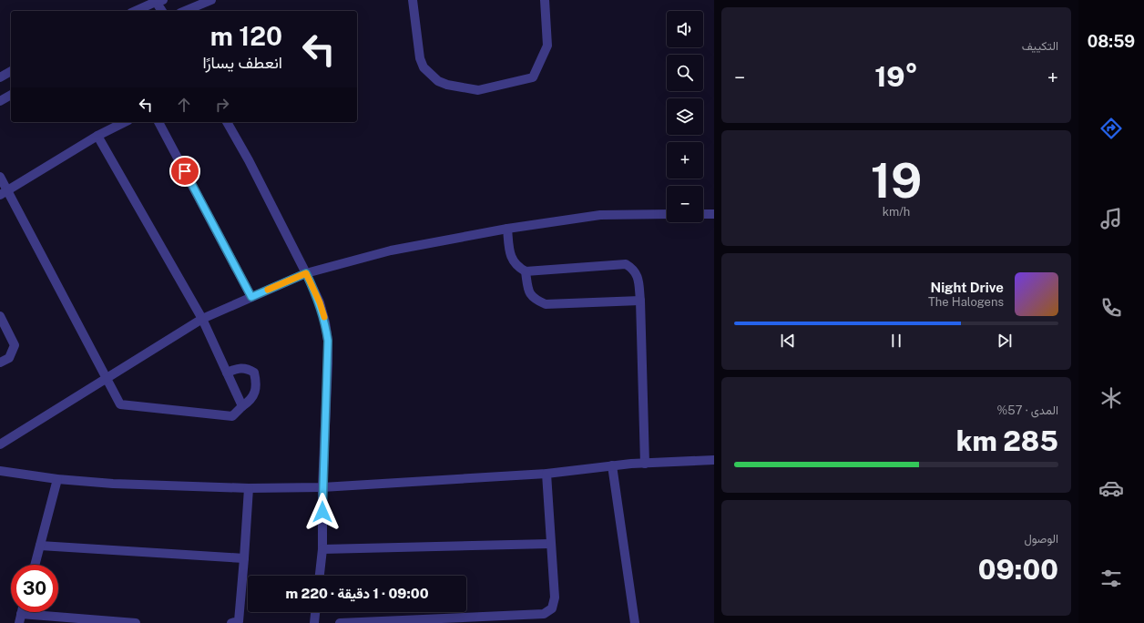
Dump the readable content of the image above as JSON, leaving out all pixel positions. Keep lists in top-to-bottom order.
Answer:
{
  "page": {
    "tabs": "08:59",
    "tile": [
      "التكييف",
      ["19", "km/h"],
      ["المدى · 57%", "285 km"],
      ["الوصول", "09:00"]
    ],
    "map_buttons": ["+", "−"],
    "turn": ["120 m", "انعطف يسارًا"],
    "heat": ["−", "19°", "+"],
    "song": ["Night Drive", "The Halogens"],
    "limit": "30",
    "trip": "09:00 · 1 دقيقة · 220 m"
  }
}
